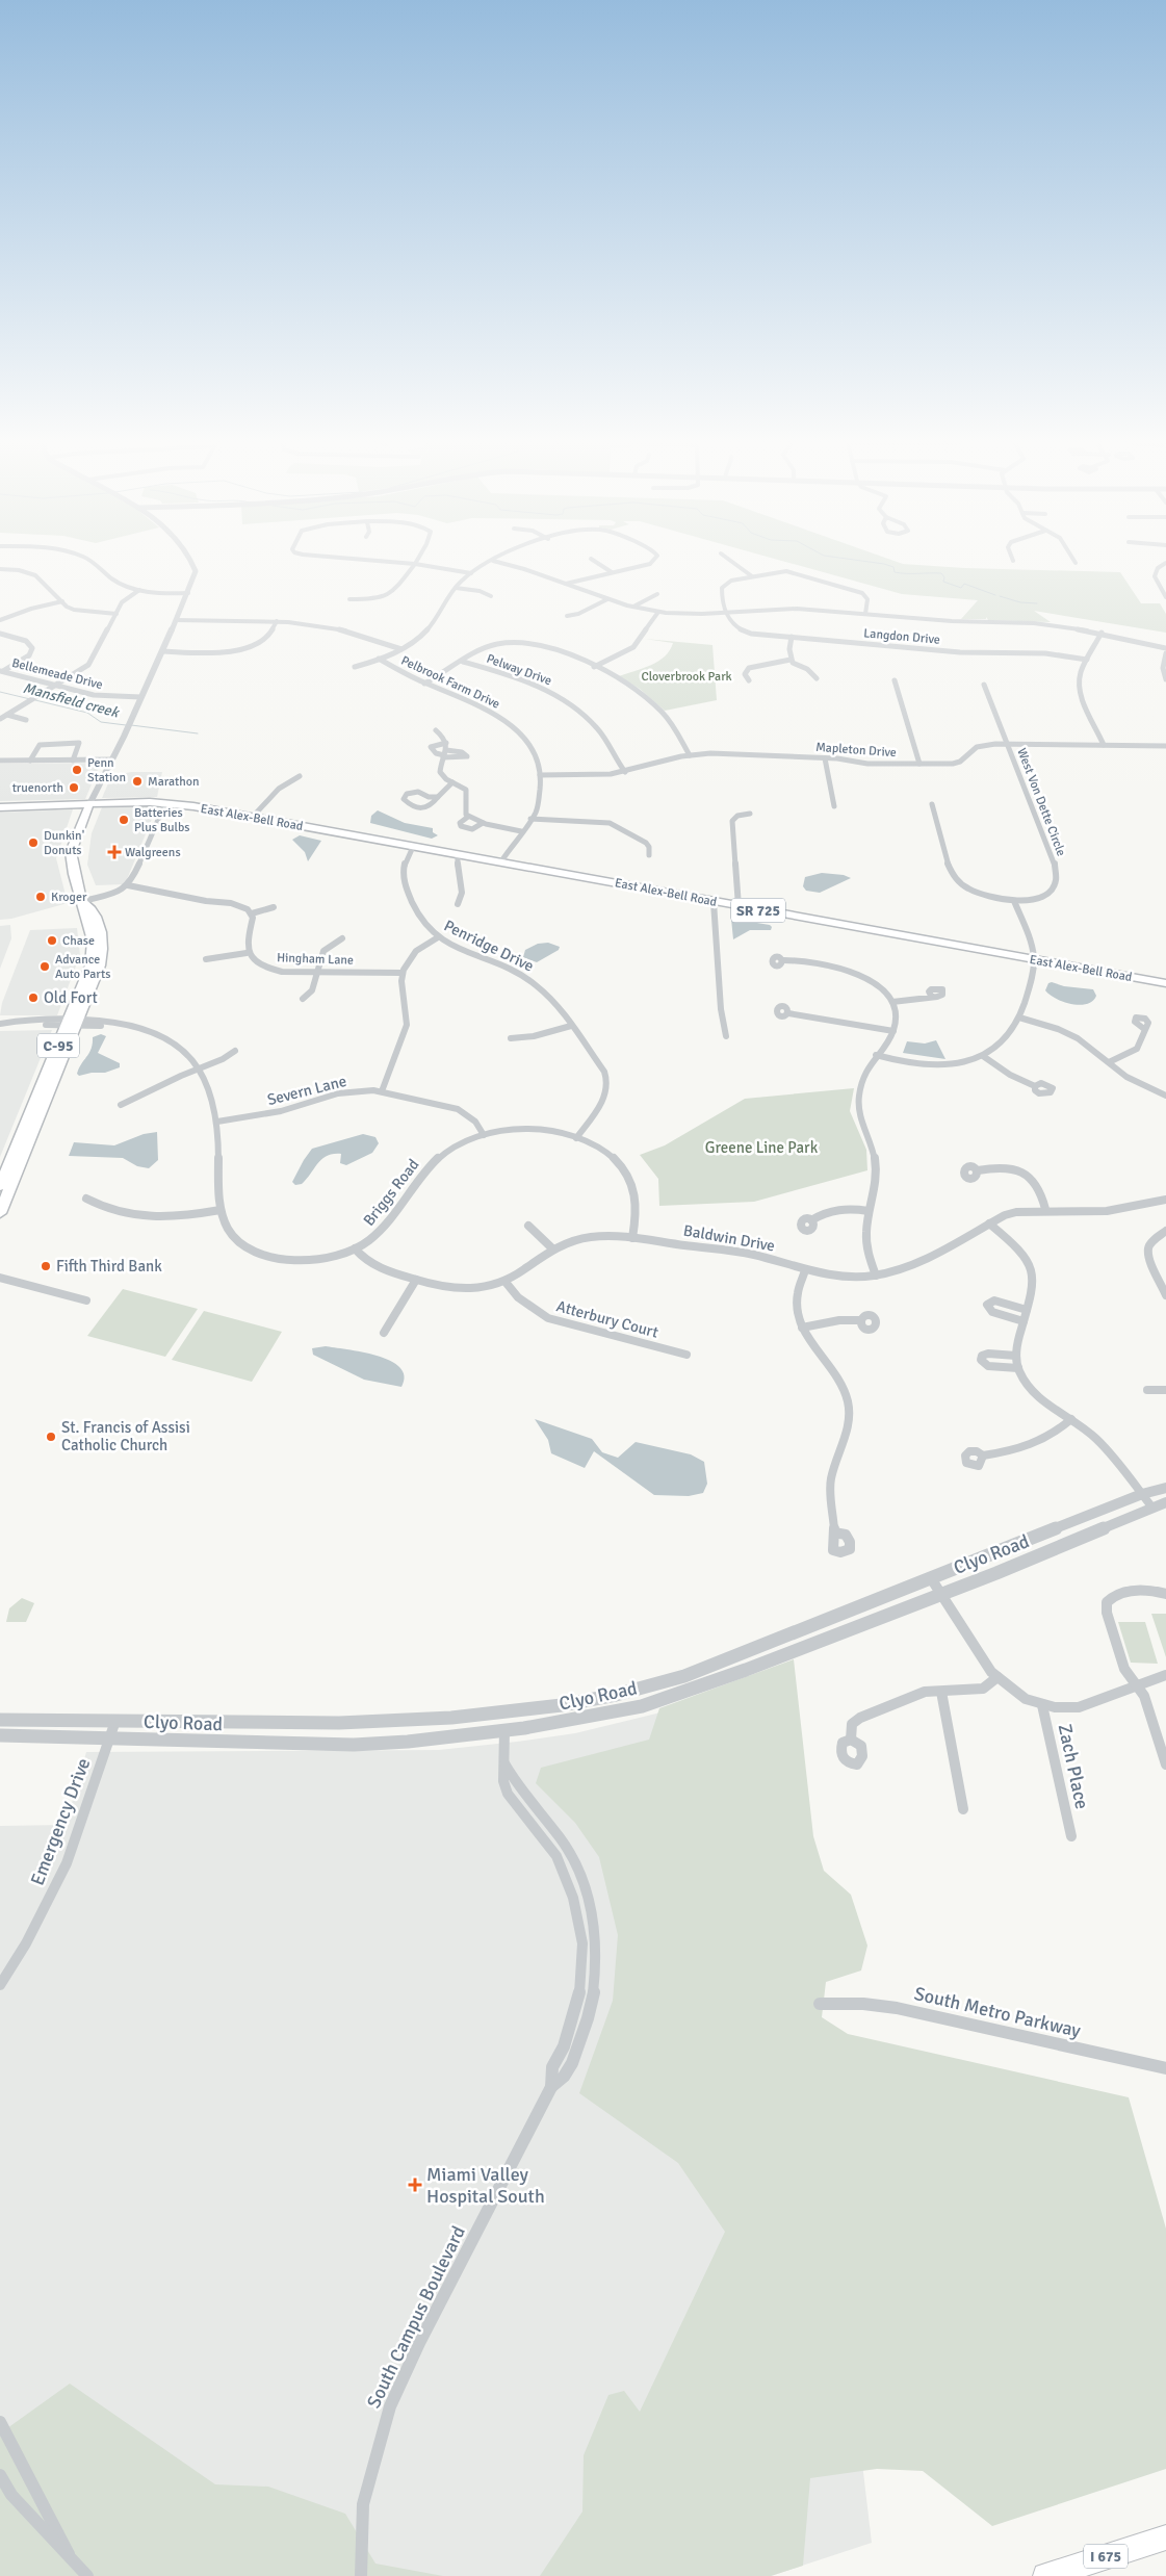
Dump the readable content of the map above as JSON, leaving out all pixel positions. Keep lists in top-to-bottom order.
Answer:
{
  "streets": {
    "highway": ["I 675"],
    "main road": ["East Alex-Bell Road", "SR 725", "C-95"],
    "street": [
      "Langdon Drive",
      "Pelway Drive",
      "Bellemeade Drive",
      "Pelbrook Farm Drive",
      "Mapleton Drive",
      "West Von Dette Circle",
      "Penridge Drive",
      "Hingham Lane",
      "Severn Lane",
      "Briggs Road",
      "Baldwin Drive",
      "Atterbury Court",
      "Clyo Road",
      "Zach Place",
      "Emergency Drive",
      "South Metro Parkway",
      "South Campus Boulevard"
    ]
  },
  "crossings": [
    ["Pelway Drive", "Mapleton Drive"],
    ["Pelbrook Farm Drive", "Mapleton Drive"],
    ["Pelbrook Farm Drive", "East Alex-Bell Road"],
    ["Mapleton Drive", "West Von Dette Circle"],
    ["East Alex-Bell Road", "SR 725"],
    ["East Alex-Bell Road", "Penridge Drive"],
    ["SR 725", "C-95"],
    ["Penridge Drive", "Briggs Road"],
    ["C-95", "Briggs Road"],
    ["Severn Lane", "Briggs Road"],
    ["Briggs Road", "Baldwin Drive"],
    ["Baldwin Drive", "Atterbury Court"],
    ["Clyo Road", "Emergency Drive"],
    ["Clyo Road", "South Campus Boulevard"]
  ],
  "water": ["Mansfield creek"],
  "parks": ["Cloverbrook Park", "Greene Line Park"],
  "places": {
    "other": [
      "Penn Station",
      "Marathon",
      "truenorth",
      "Batteries Plus Bulbs",
      "Dunkin' Donuts",
      "Kroger",
      "Chase",
      "Advance Auto Parts",
      "Old Fort",
      "Fifth Third Bank",
      "St. Francis of Assisi Catholic Church"
    ],
    "health": ["Walgreens", "Miami Valley Hospital South"]
  }
}
